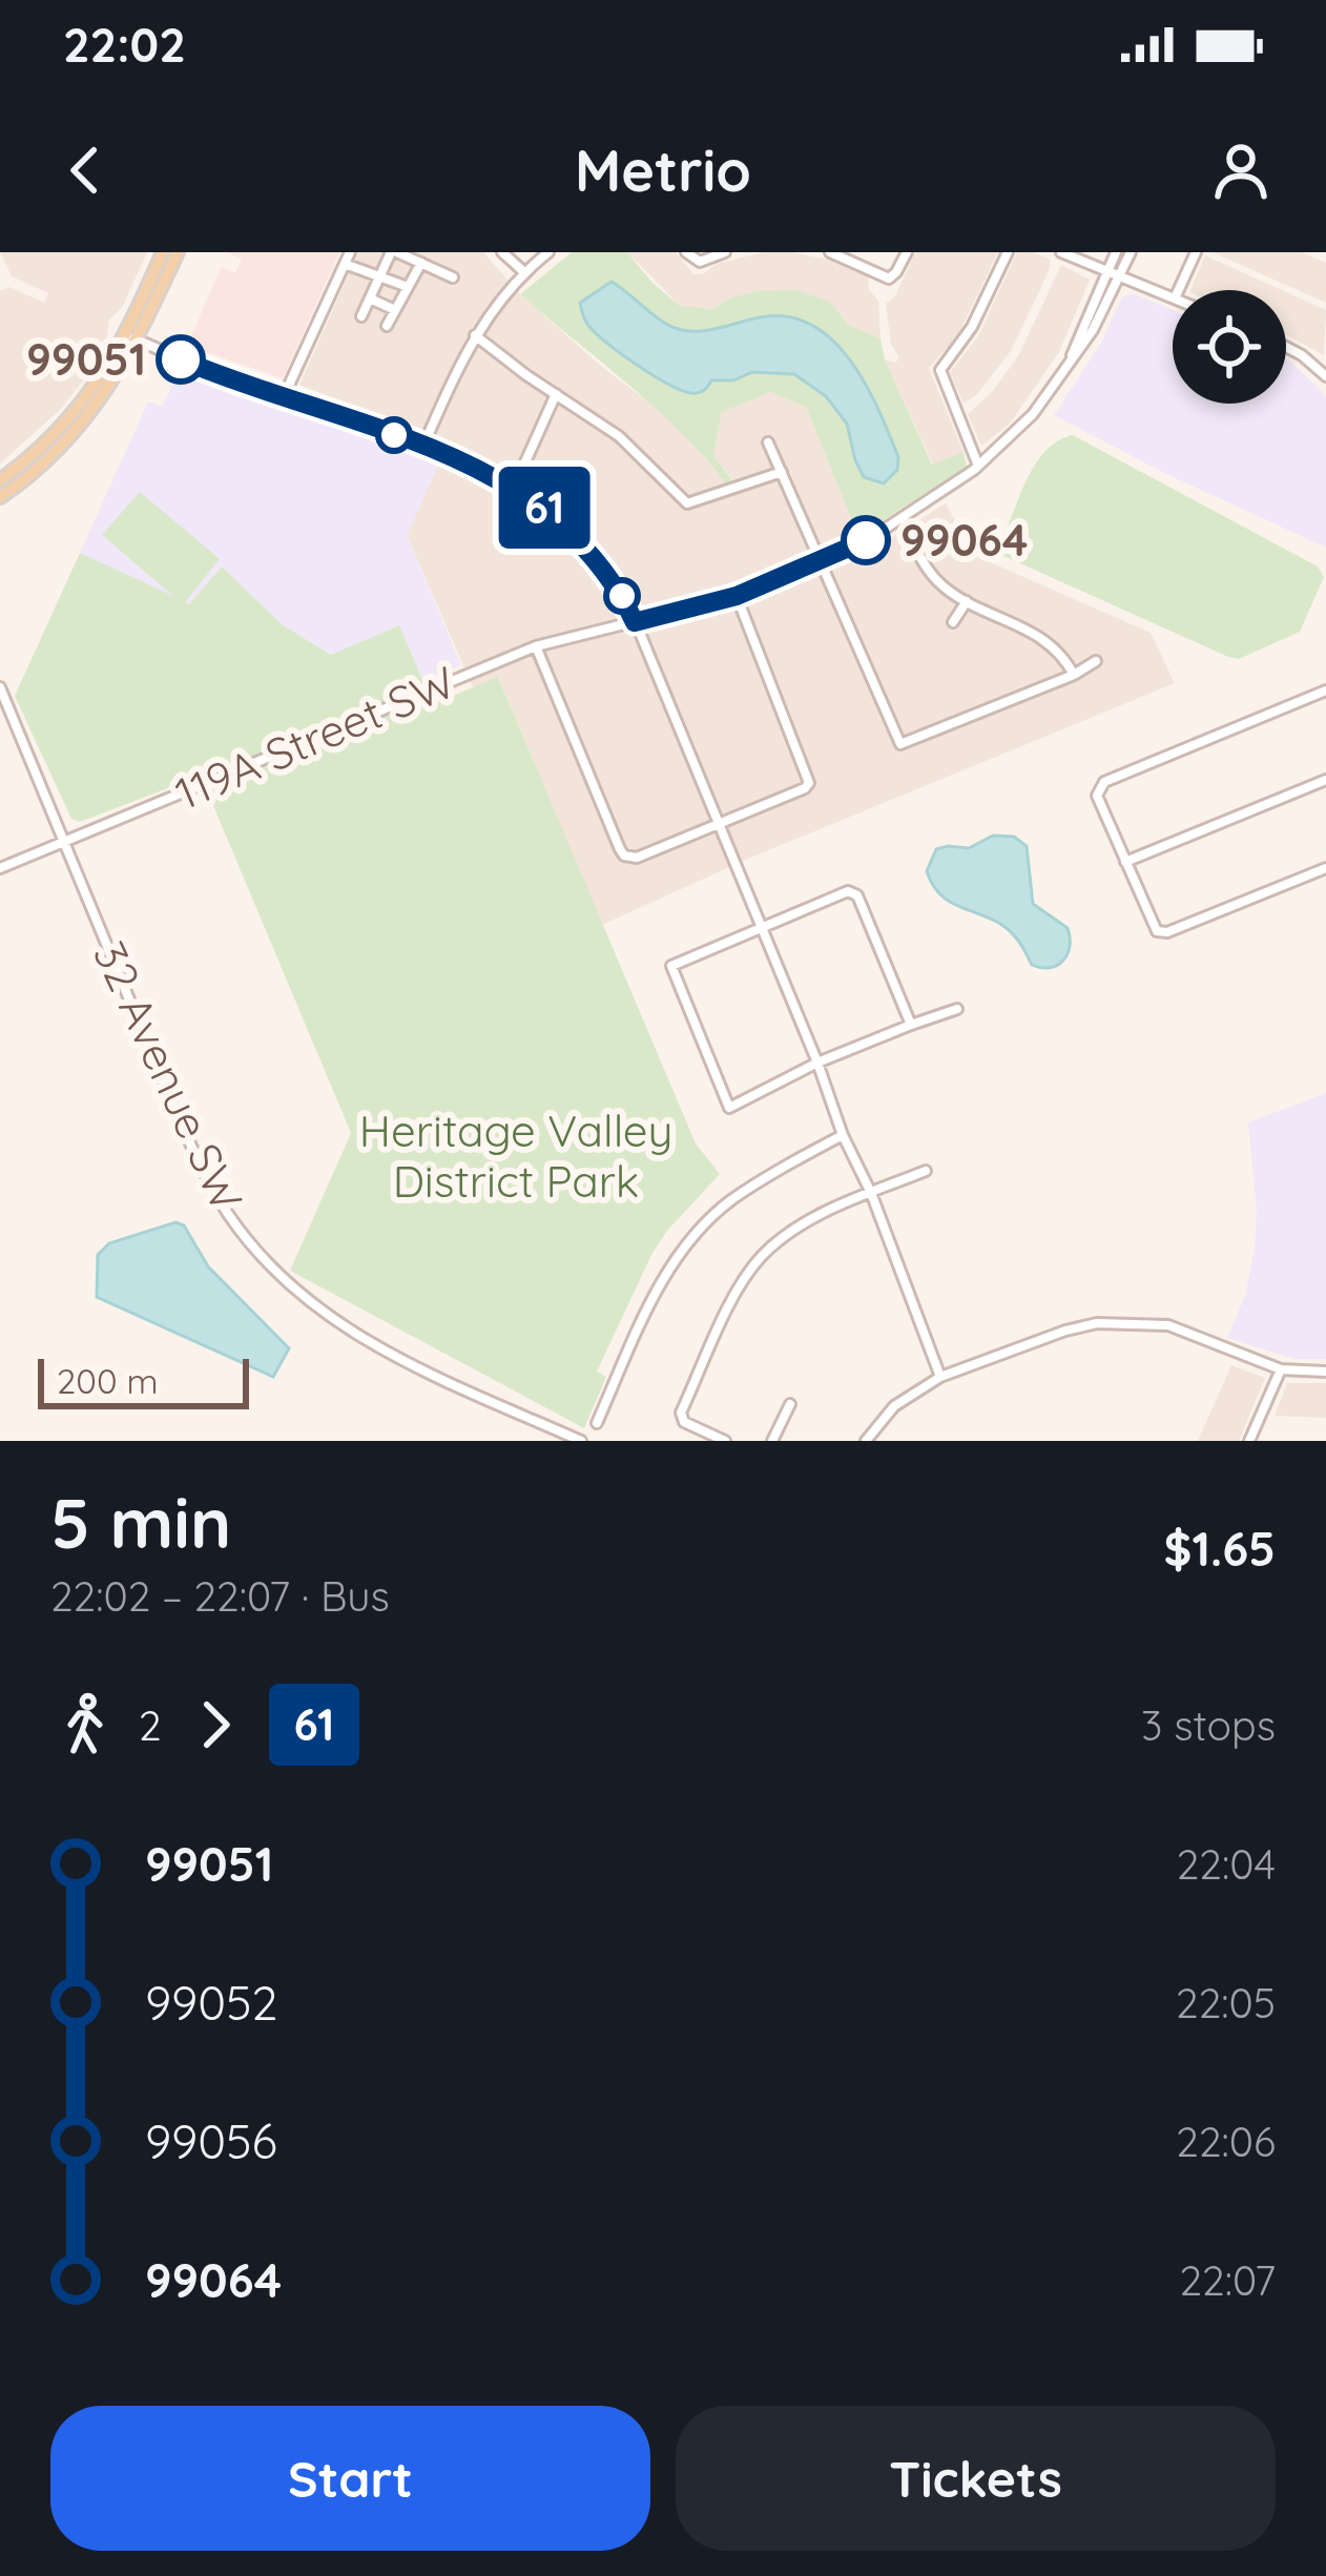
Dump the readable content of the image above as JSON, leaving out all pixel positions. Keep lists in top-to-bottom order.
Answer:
{
  "streets": {
    "street": ["119A Street SW", "32 Avenue SW"]
  },
  "crossings": [
    ["119A Street SW", "32 Avenue SW"]
  ],
  "parks": ["Heritage Valley District Park"],
  "places": ["99051", "99064"],
  "lines": ["bus line 61"],
  "scale_bar": "200 m",
  "page": {
    "status": "22:02",
    "header": "Metrio",
    "on_map": "61",
    "scale": "200 m",
    "heading": ["5 min", "22:02 – 22:07 · Bus", "$1.65"],
    "legs": ["2", "61", "3 stops"],
    "list": [
      {
        "name": "99051",
        "value": "22:04"
      },
      {
        "name": "99052",
        "value": "22:05"
      },
      {
        "name": "99056",
        "value": "22:06"
      },
      {
        "name": "99064",
        "value": "22:07"
      }
    ],
    "buttons": ["Start", "Tickets"]
  }
}
